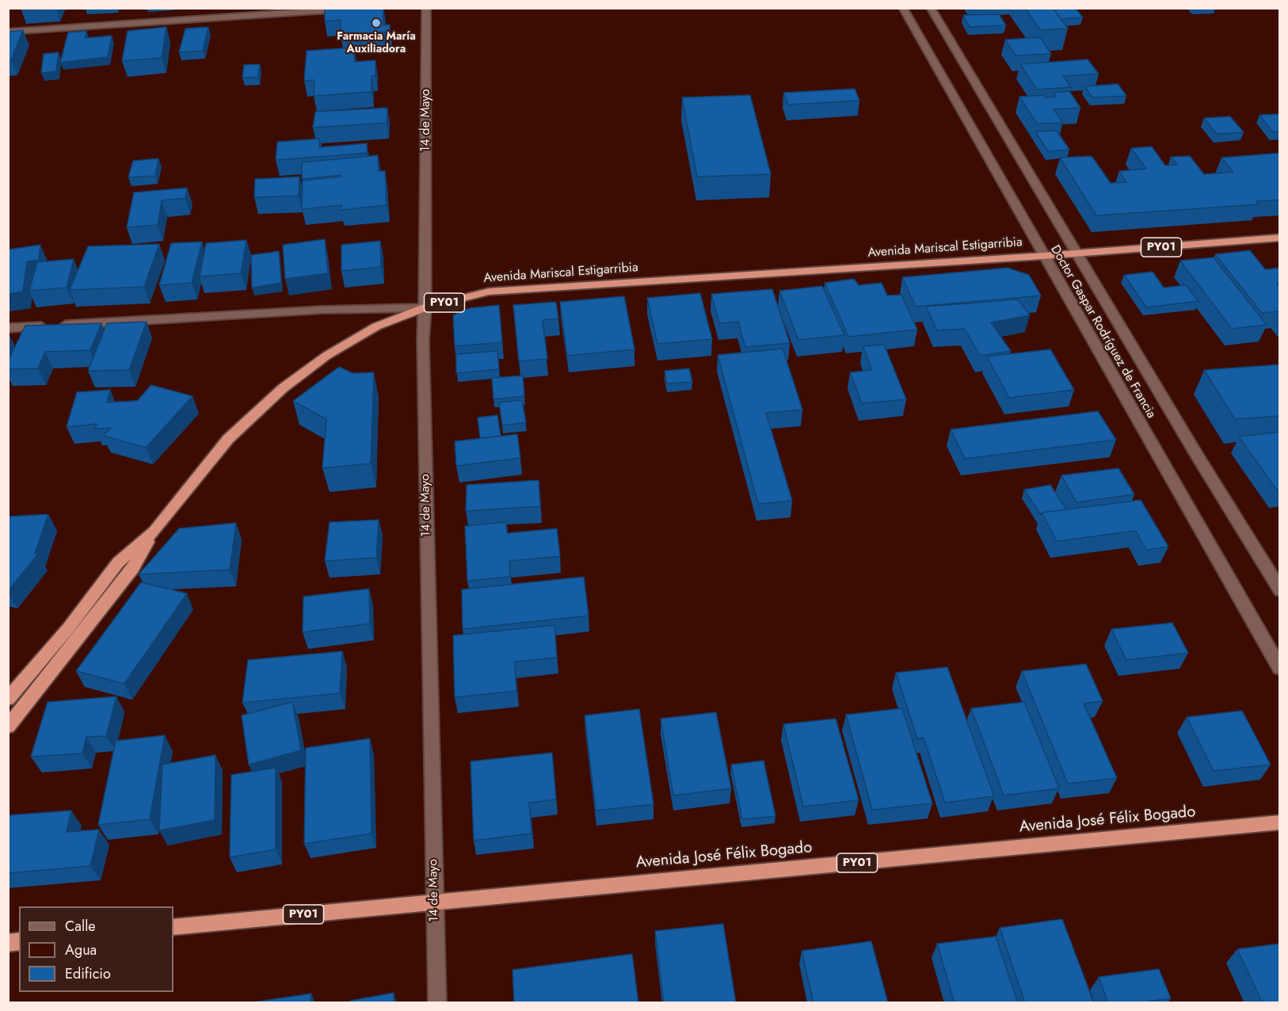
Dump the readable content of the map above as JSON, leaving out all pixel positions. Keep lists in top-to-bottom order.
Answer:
{
  "streets": {
    "highway": ["PY01", "Avenida Mariscal Estigarribia", "Avenida José Félix Bogado"],
    "street": ["14 de Mayo", "Doctor Gaspar Rodríguez de Francia"]
  },
  "crossings": [
    ["14 de Mayo", "Avenida Mariscal Estigarribia"],
    ["14 de Mayo", "Avenida José Félix Bogado"],
    ["Avenida Mariscal Estigarribia", "Doctor Gaspar Rodríguez de Francia"]
  ],
  "places": ["Farmacia María Auxiliadora"],
  "legend": ["Calle", "Agua", "Edificio"]
}
